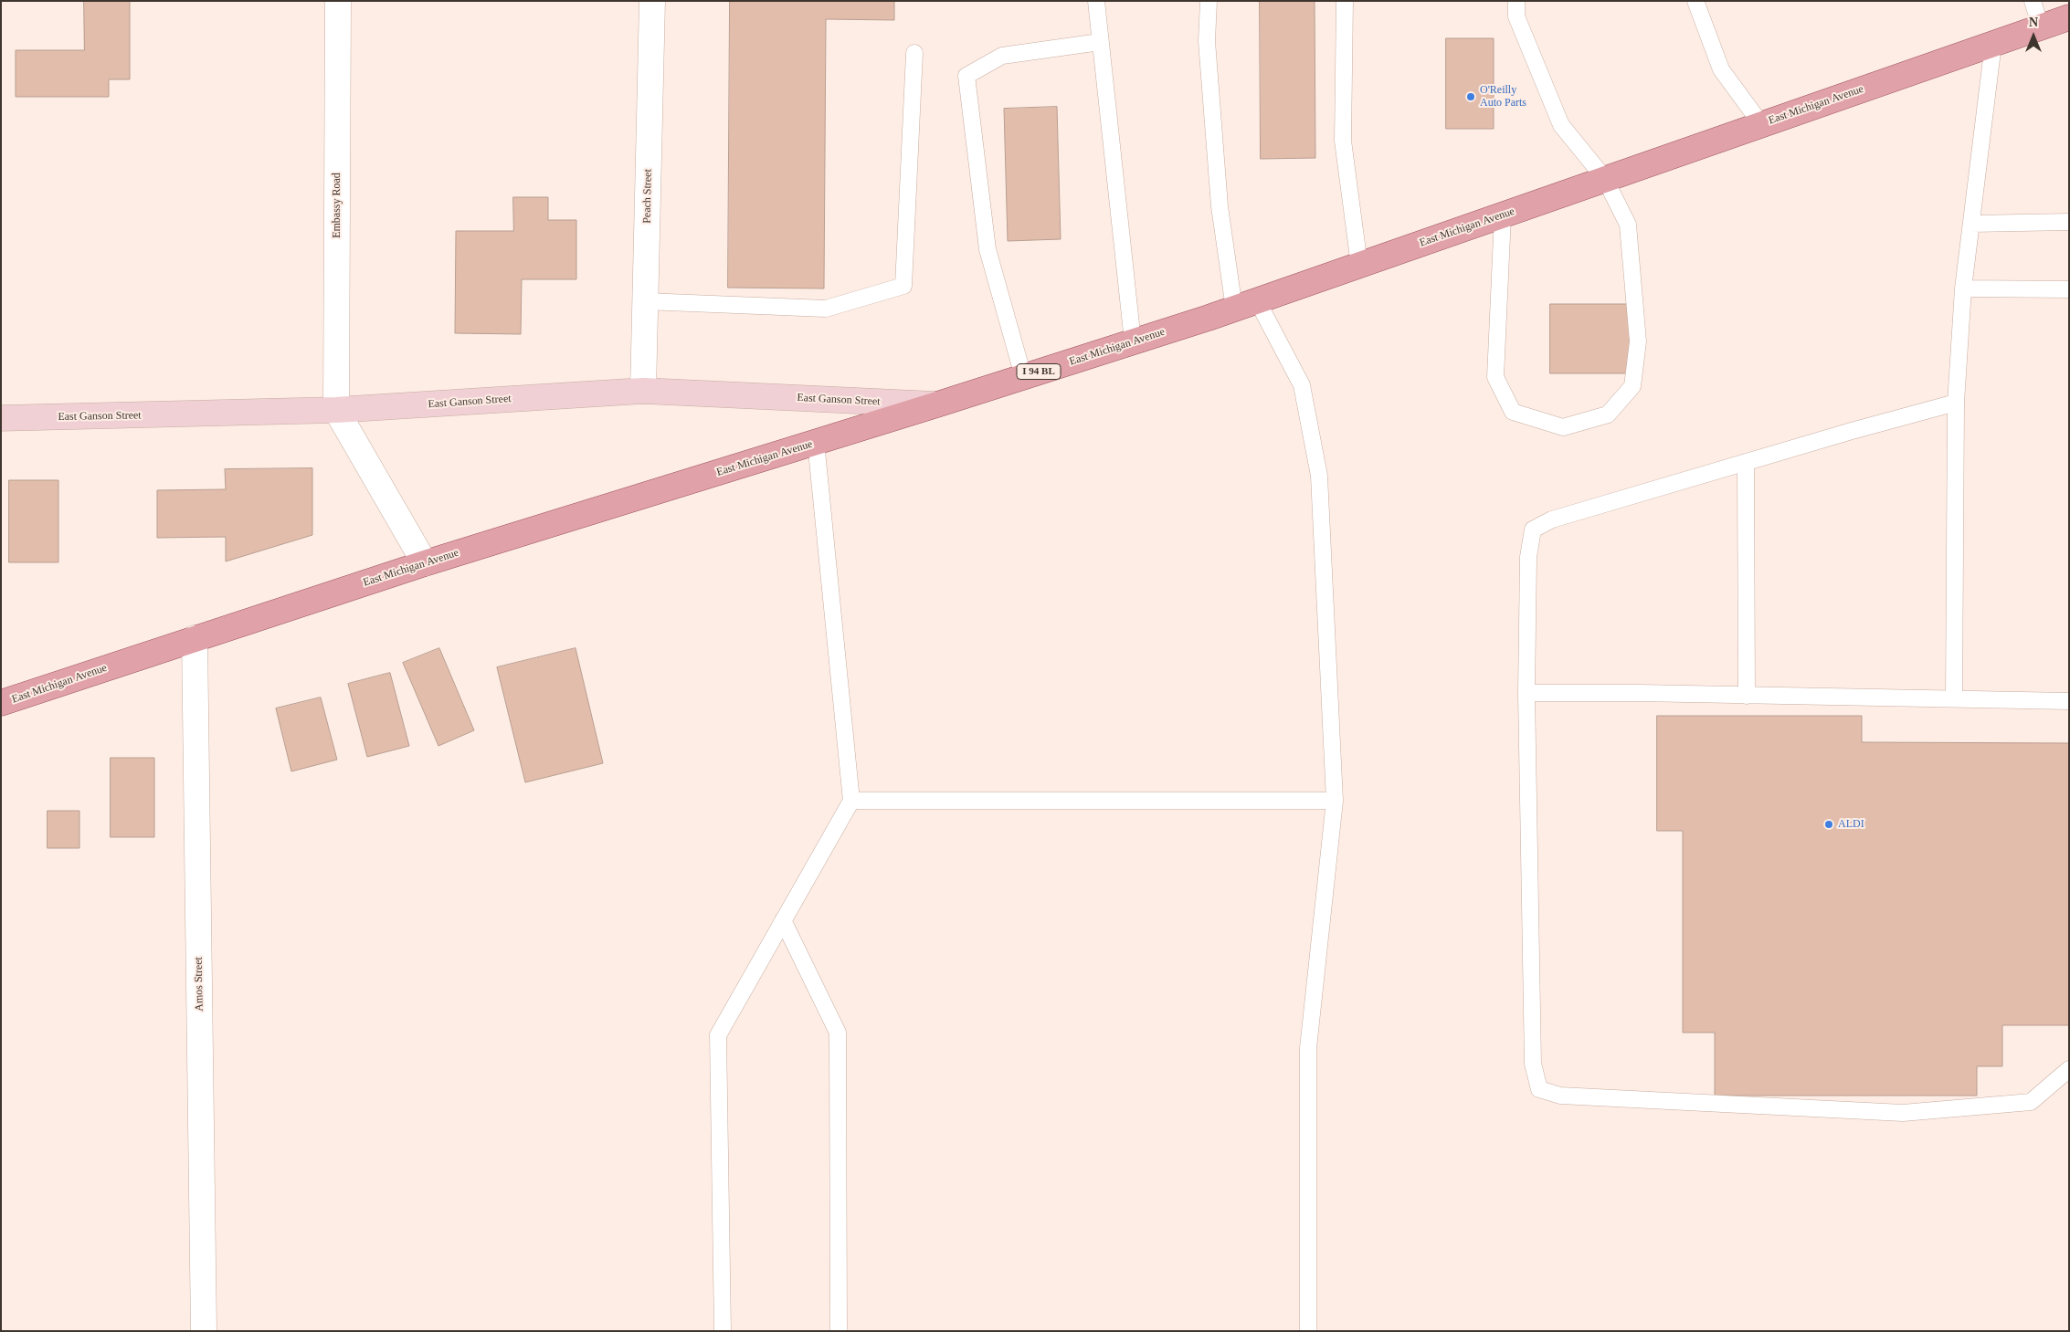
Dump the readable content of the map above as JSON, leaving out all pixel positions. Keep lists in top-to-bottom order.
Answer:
{
  "streets": {
    "main road": ["East Michigan Avenue", "I 94 BL"],
    "street": [
      "Peach Street",
      "Embassy Road",
      "East Ganson Street",
      "Amos Street"
    ]
  },
  "crossings": [
    ["East Michigan Avenue", "East Ganson Street"],
    ["East Michigan Avenue", "Amos Street"],
    ["Peach Street", "East Ganson Street"],
    ["Embassy Road", "East Ganson Street"]
  ],
  "places": ["O'Reilly Auto Parts", "ALDI"],
  "north": "top"
}
